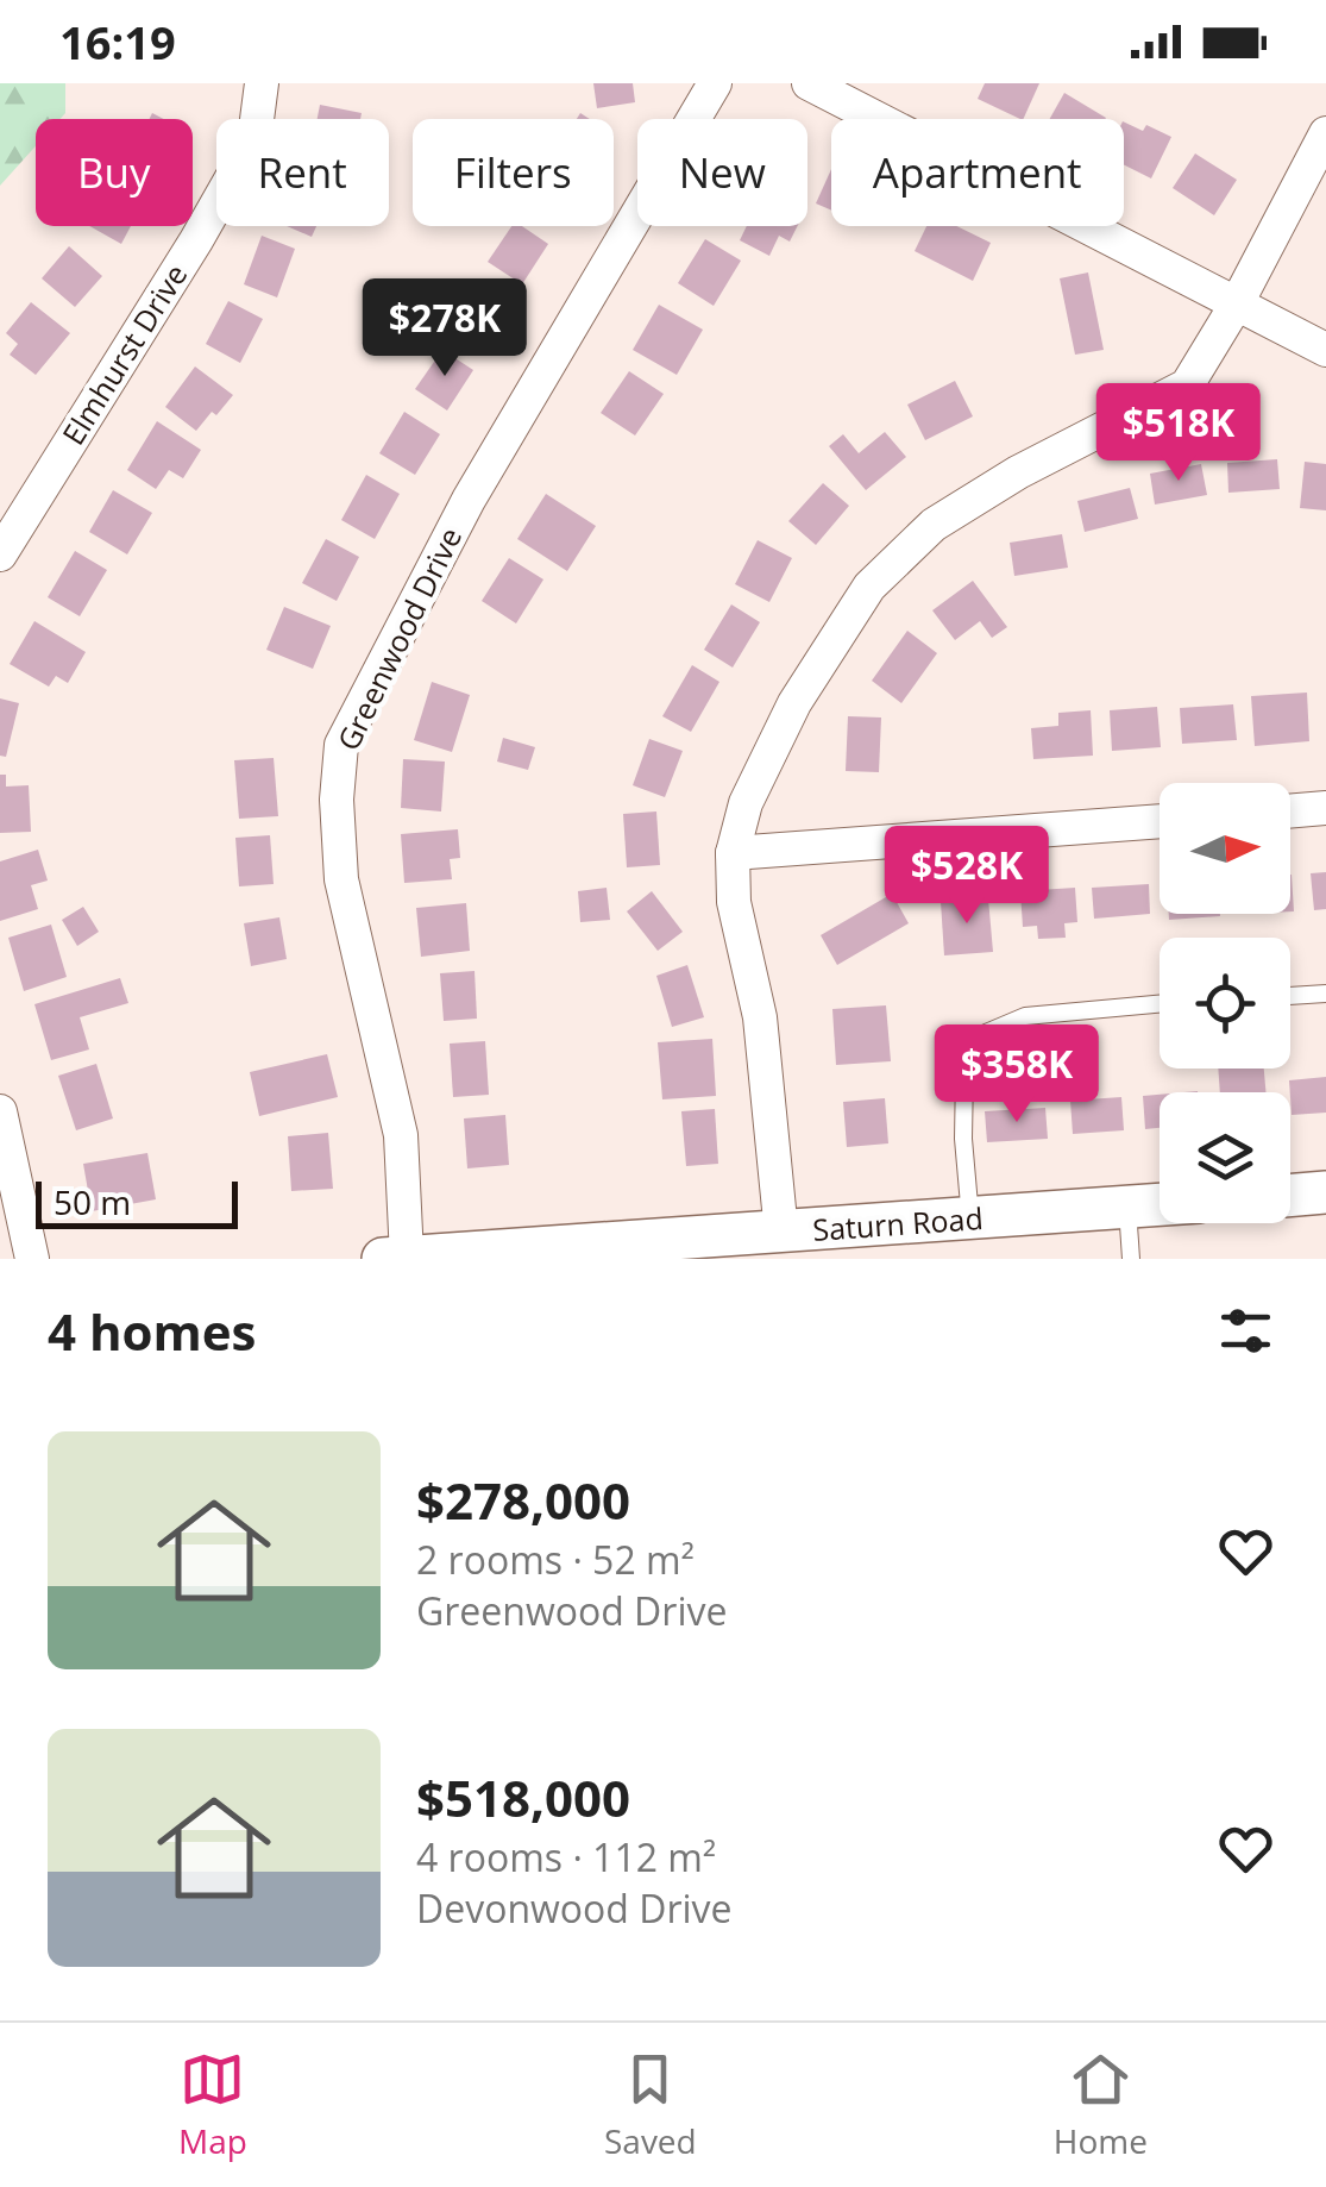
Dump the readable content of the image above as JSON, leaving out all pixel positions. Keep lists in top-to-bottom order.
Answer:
{
  "streets": {
    "street": ["Elmhurst Drive", "Greenwood Drive", "Saturn Road"]
  },
  "crossings": [
    ["Greenwood Drive", "Saturn Road"]
  ],
  "scale_bar": "50 m",
  "north": "right",
  "page": {
    "status": "16:19",
    "chip": [
      "Buy",
      "Rent",
      "Filters",
      "New",
      "Apartment"
    ],
    "price": [
      "$278K",
      "$518K",
      "$528K",
      "$358K"
    ],
    "scale": "50 m",
    "heading": "4 homes",
    "list": [
      {
        "name": "$278,000",
        "note": "2 rooms · 52 m² · Greenwood Drive"
      },
      {
        "name": "$518,000",
        "note": "4 rooms · 112 m² · Devonwood Drive"
      }
    ],
    "tabs": ["Map", "Saved", "Home"]
  }
}
